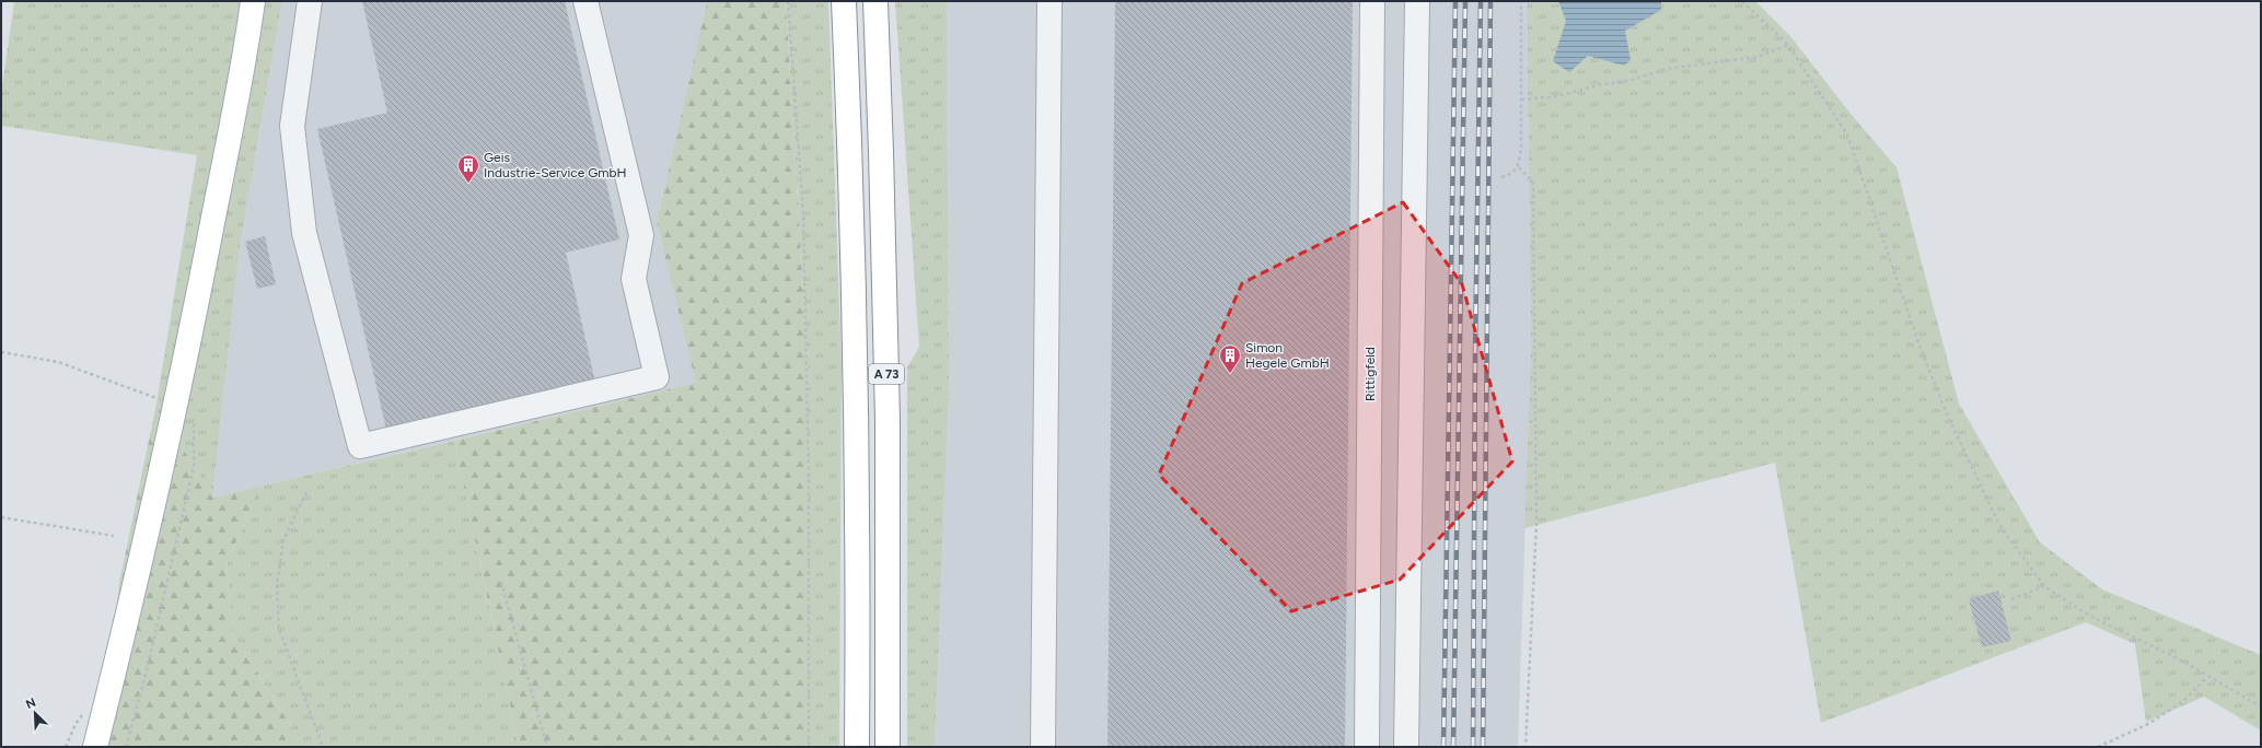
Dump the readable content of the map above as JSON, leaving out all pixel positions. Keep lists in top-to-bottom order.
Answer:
{
  "streets": {
    "main road": ["A 73"],
    "street": ["Rittigfeld"]
  },
  "places": {
    "building": ["Geis Industrie-Service GmbH", "Simon Hegele GmbH"]
  },
  "north": "top left"
}
